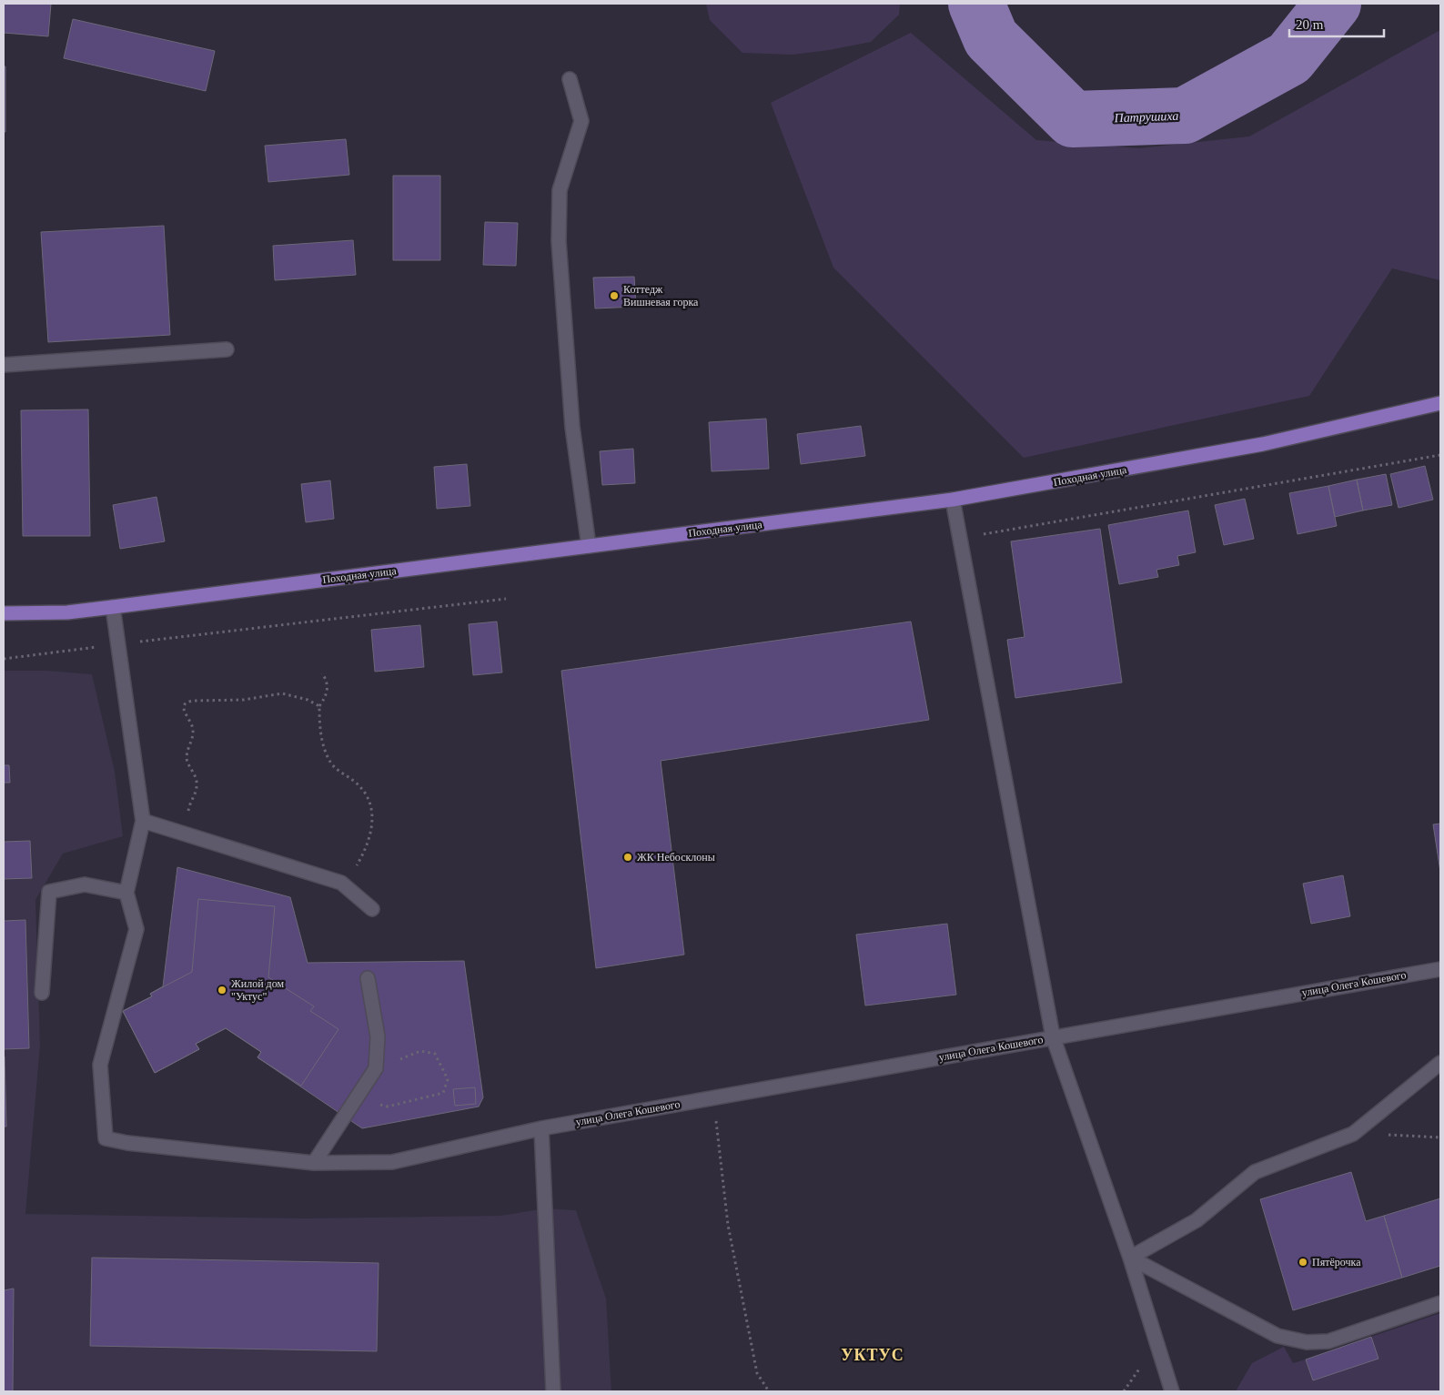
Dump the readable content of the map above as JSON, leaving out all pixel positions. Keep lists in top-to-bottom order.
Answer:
{
  "streets": {
    "main road": ["Походная улица"],
    "street": ["улица Олега Кошевого"]
  },
  "districts": ["УКТУС"],
  "water": ["Патрушиха"],
  "places": [
    "Коттедж Вишневая горка",
    "ЖК Небосклоны",
    "Жилой дом \"Уктус\"",
    "Пятёрочка"
  ],
  "scale_bar": "20 m"
}
